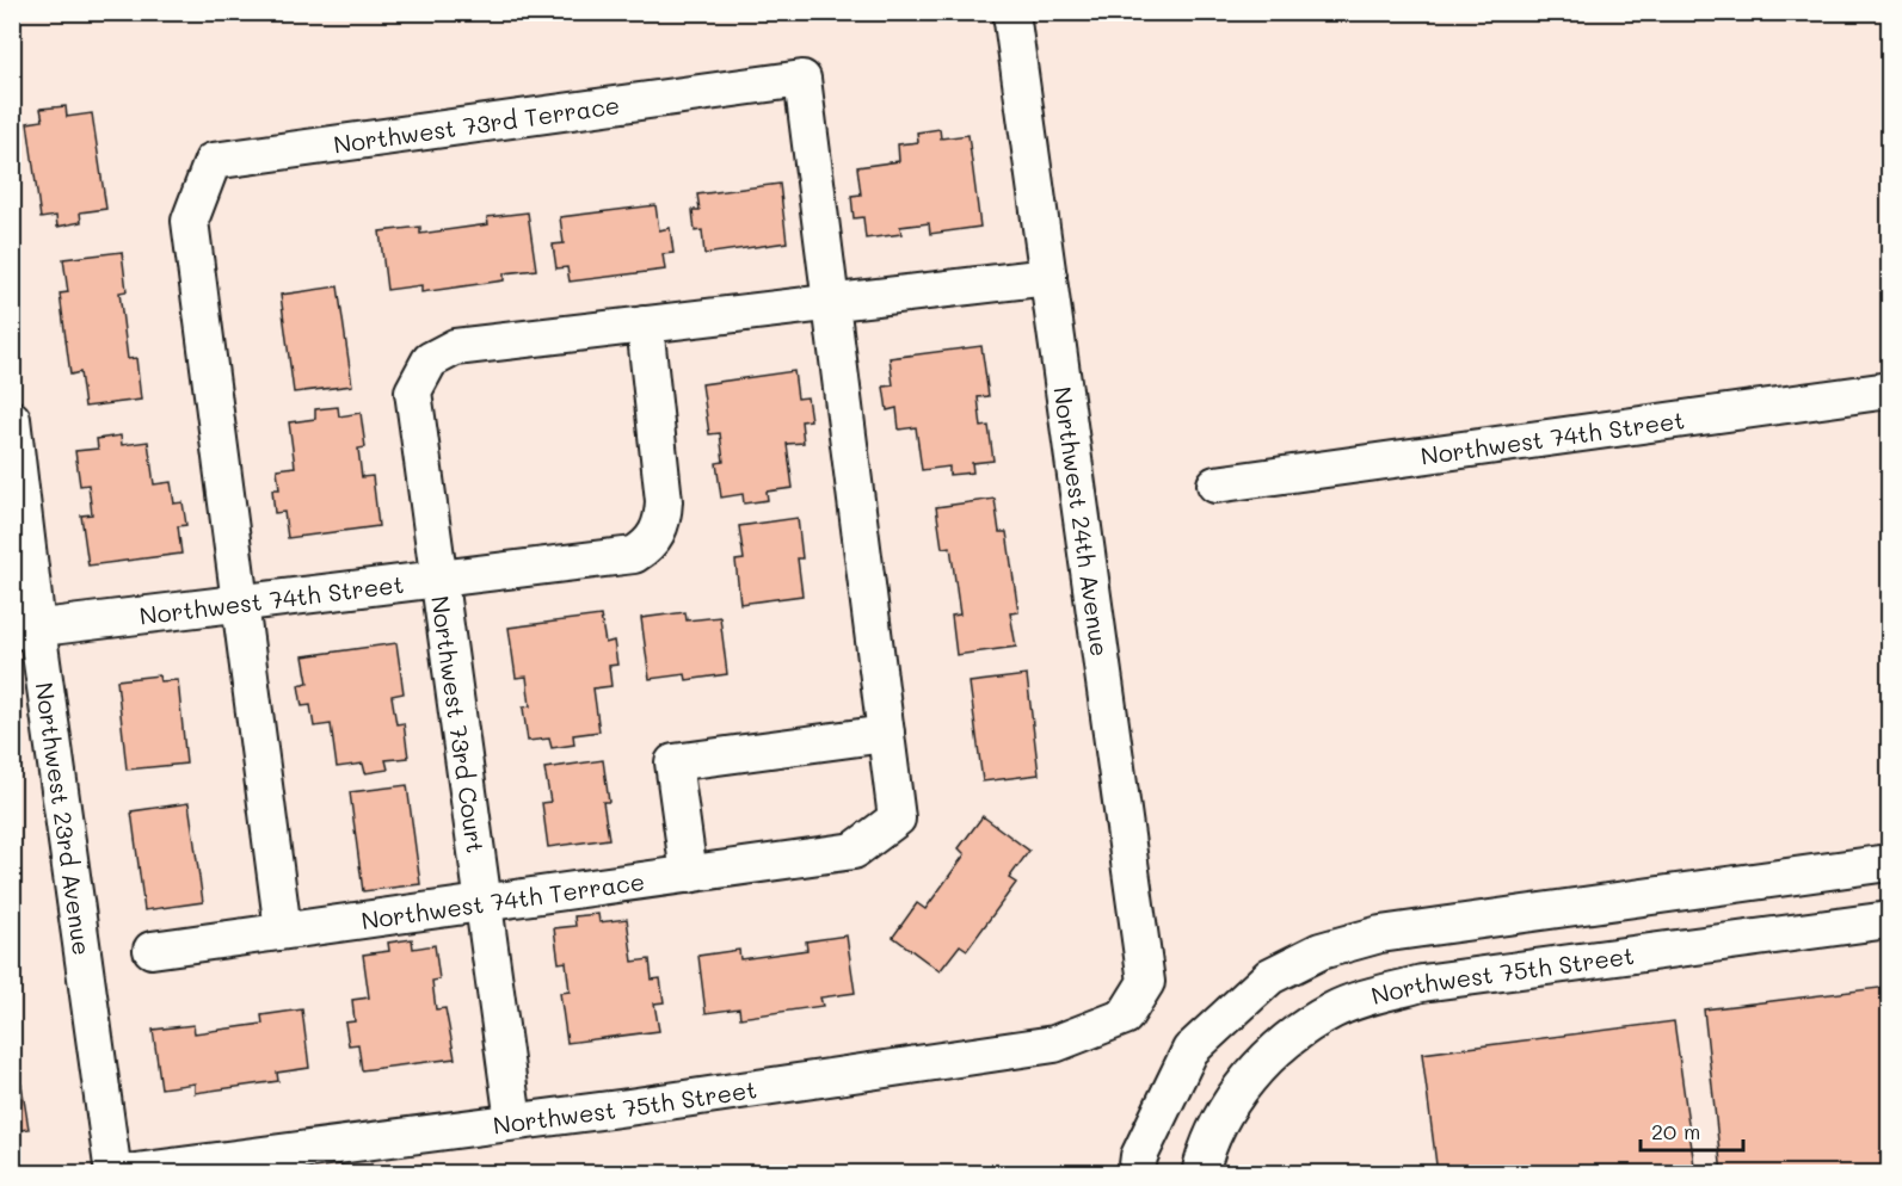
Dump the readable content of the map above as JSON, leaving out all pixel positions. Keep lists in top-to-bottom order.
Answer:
{
  "streets": {
    "street": [
      "Northwest 73rd Terrace",
      "Northwest 74th Street",
      "Northwest 24th Avenue",
      "Northwest 73rd Court",
      "Northwest 23rd Avenue",
      "Northwest 74th Terrace",
      "Northwest 75th Street"
    ]
  },
  "crossings": [
    ["Northwest 73rd Terrace", "Northwest 74th Street"],
    ["Northwest 74th Street", "Northwest 73rd Court"],
    ["Northwest 74th Street", "Northwest 23rd Avenue"],
    ["Northwest 24th Avenue", "Northwest 75th Street"],
    ["Northwest 73rd Court", "Northwest 74th Terrace"],
    ["Northwest 73rd Court", "Northwest 75th Street"],
    ["Northwest 23rd Avenue", "Northwest 75th Street"]
  ],
  "scale_bar": "20 m"
}
